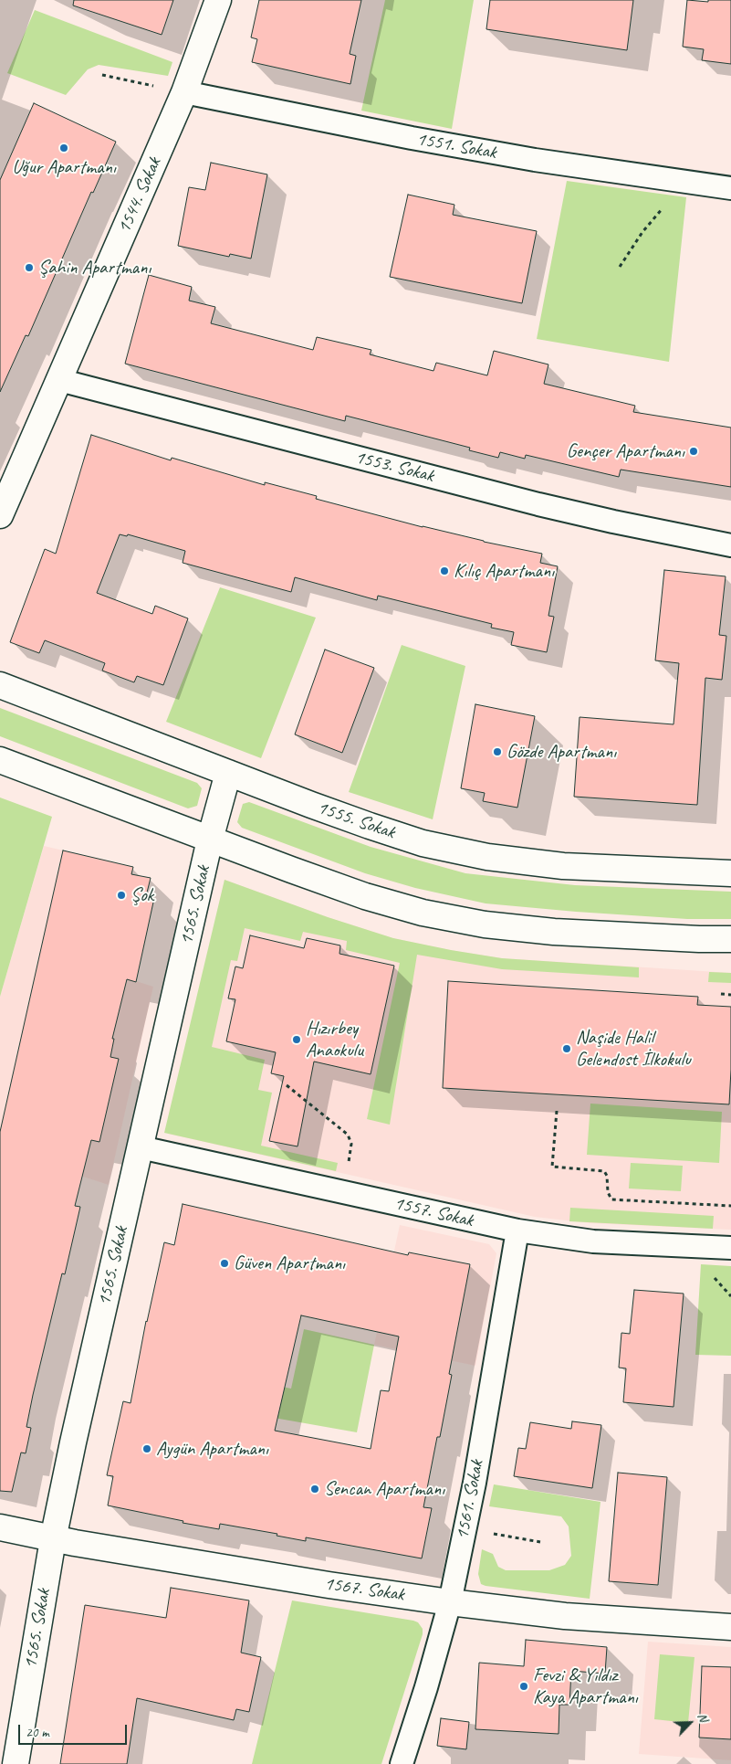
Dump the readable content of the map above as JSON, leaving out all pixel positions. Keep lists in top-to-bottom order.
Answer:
{
  "streets": {
    "street": [
      "1544. Sokak",
      "1555. Sokak",
      "1565. Sokak",
      "1567. Sokak"
    ],
    "lane": [
      "1551. Sokak",
      "1553. Sokak",
      "1557. Sokak",
      "1561. Sokak"
    ]
  },
  "crossings": [
    ["1551. Sokak", "1544. Sokak"],
    ["1544. Sokak", "1553. Sokak"],
    ["1555. Sokak", "1565. Sokak"],
    ["1565. Sokak", "1557. Sokak"],
    ["1565. Sokak", "1567. Sokak"],
    ["1557. Sokak", "1561. Sokak"],
    ["1561. Sokak", "1567. Sokak"]
  ],
  "places": [
    "Uğur Apartmanı",
    "Şahin Apartmanı",
    "Gençer Apartmanı",
    "Kılıç Apartmanı",
    "Gözde Apartmanı",
    "Şok",
    "Hızırbey Anaokulu",
    "Naşide Halil Gelendost İlkokulu",
    "Güven Apartmanı",
    "Aygün Apartmanı",
    "Sencan Apartmanı",
    "Fevzi & Yıldız Kaya Apartmanı"
  ],
  "scale_bar": "20 m",
  "north": "top right"
}
